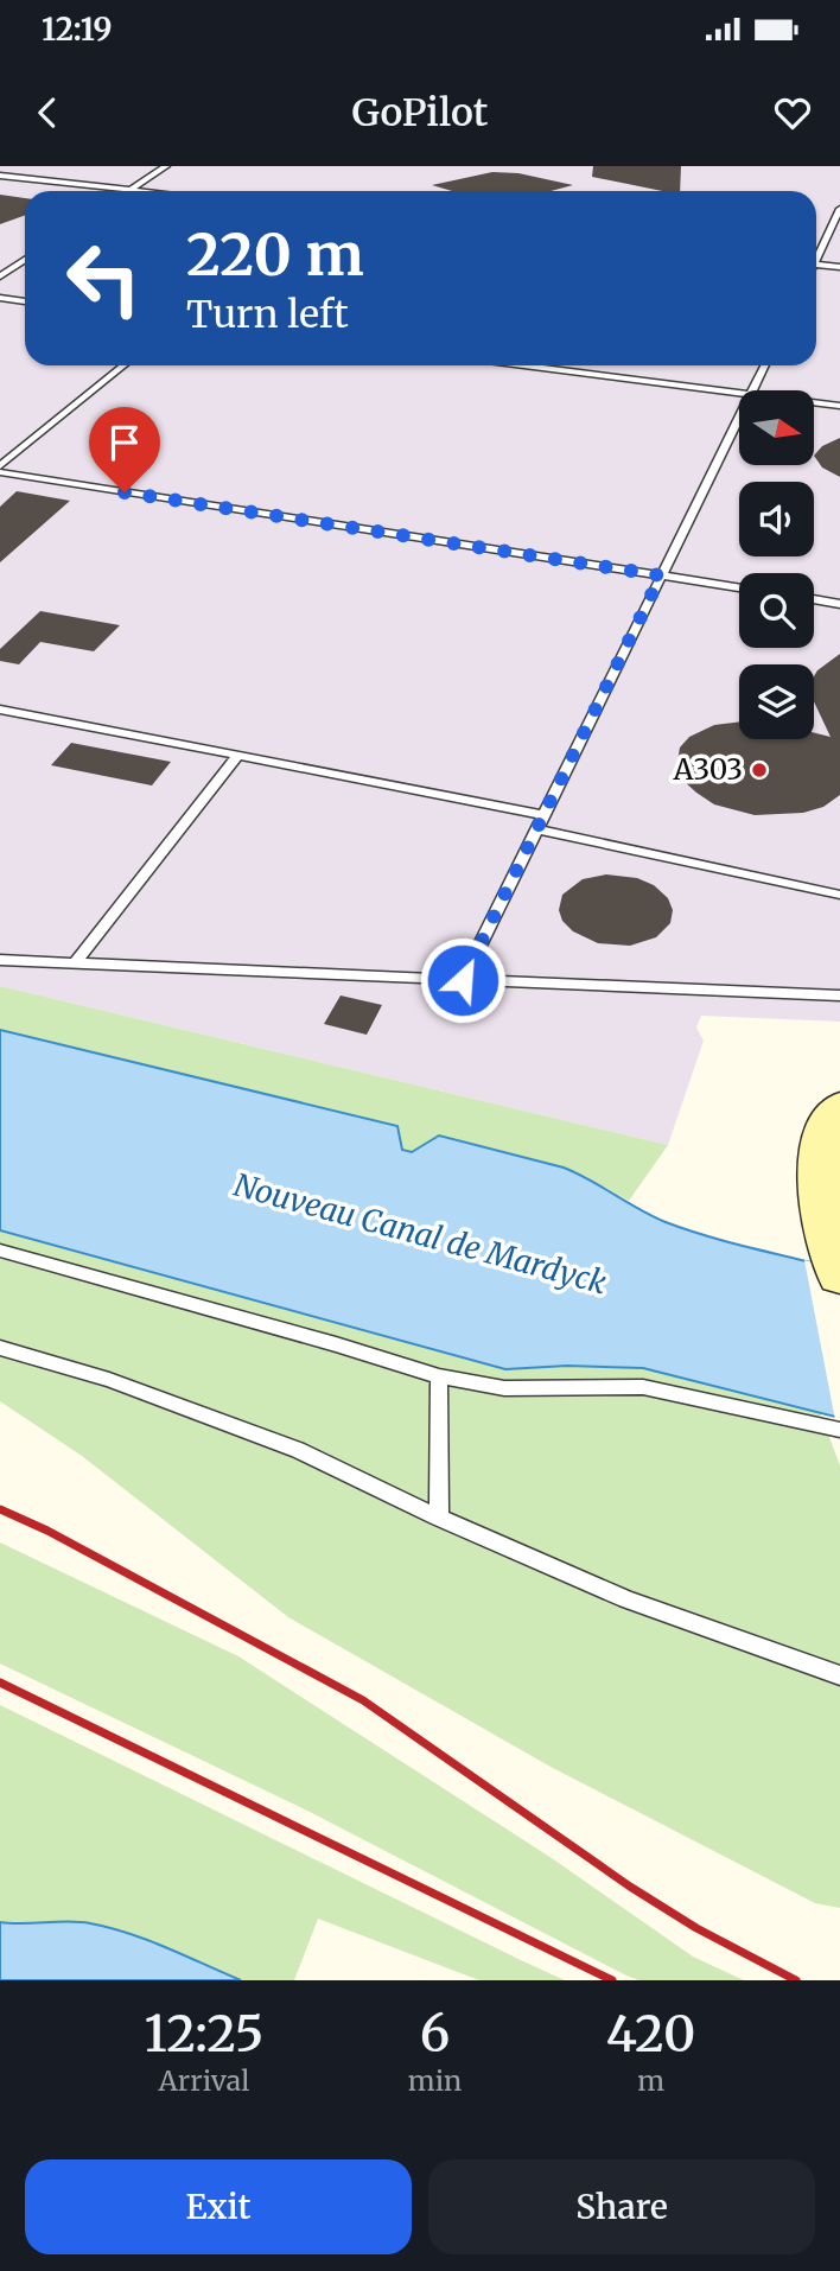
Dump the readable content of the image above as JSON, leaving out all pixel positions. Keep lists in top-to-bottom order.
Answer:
{
  "water": ["Nouveau Canal de Mardyck"],
  "places": ["A303"],
  "north": "right",
  "page": {
    "status": "12:19",
    "header": "GoPilot",
    "turn": ["220 m", "Turn left"],
    "eta": [
      "12:25",
      "Arrival",
      "6",
      "min",
      "420",
      "m"
    ],
    "buttons": ["Exit", "Share"]
  }
}
